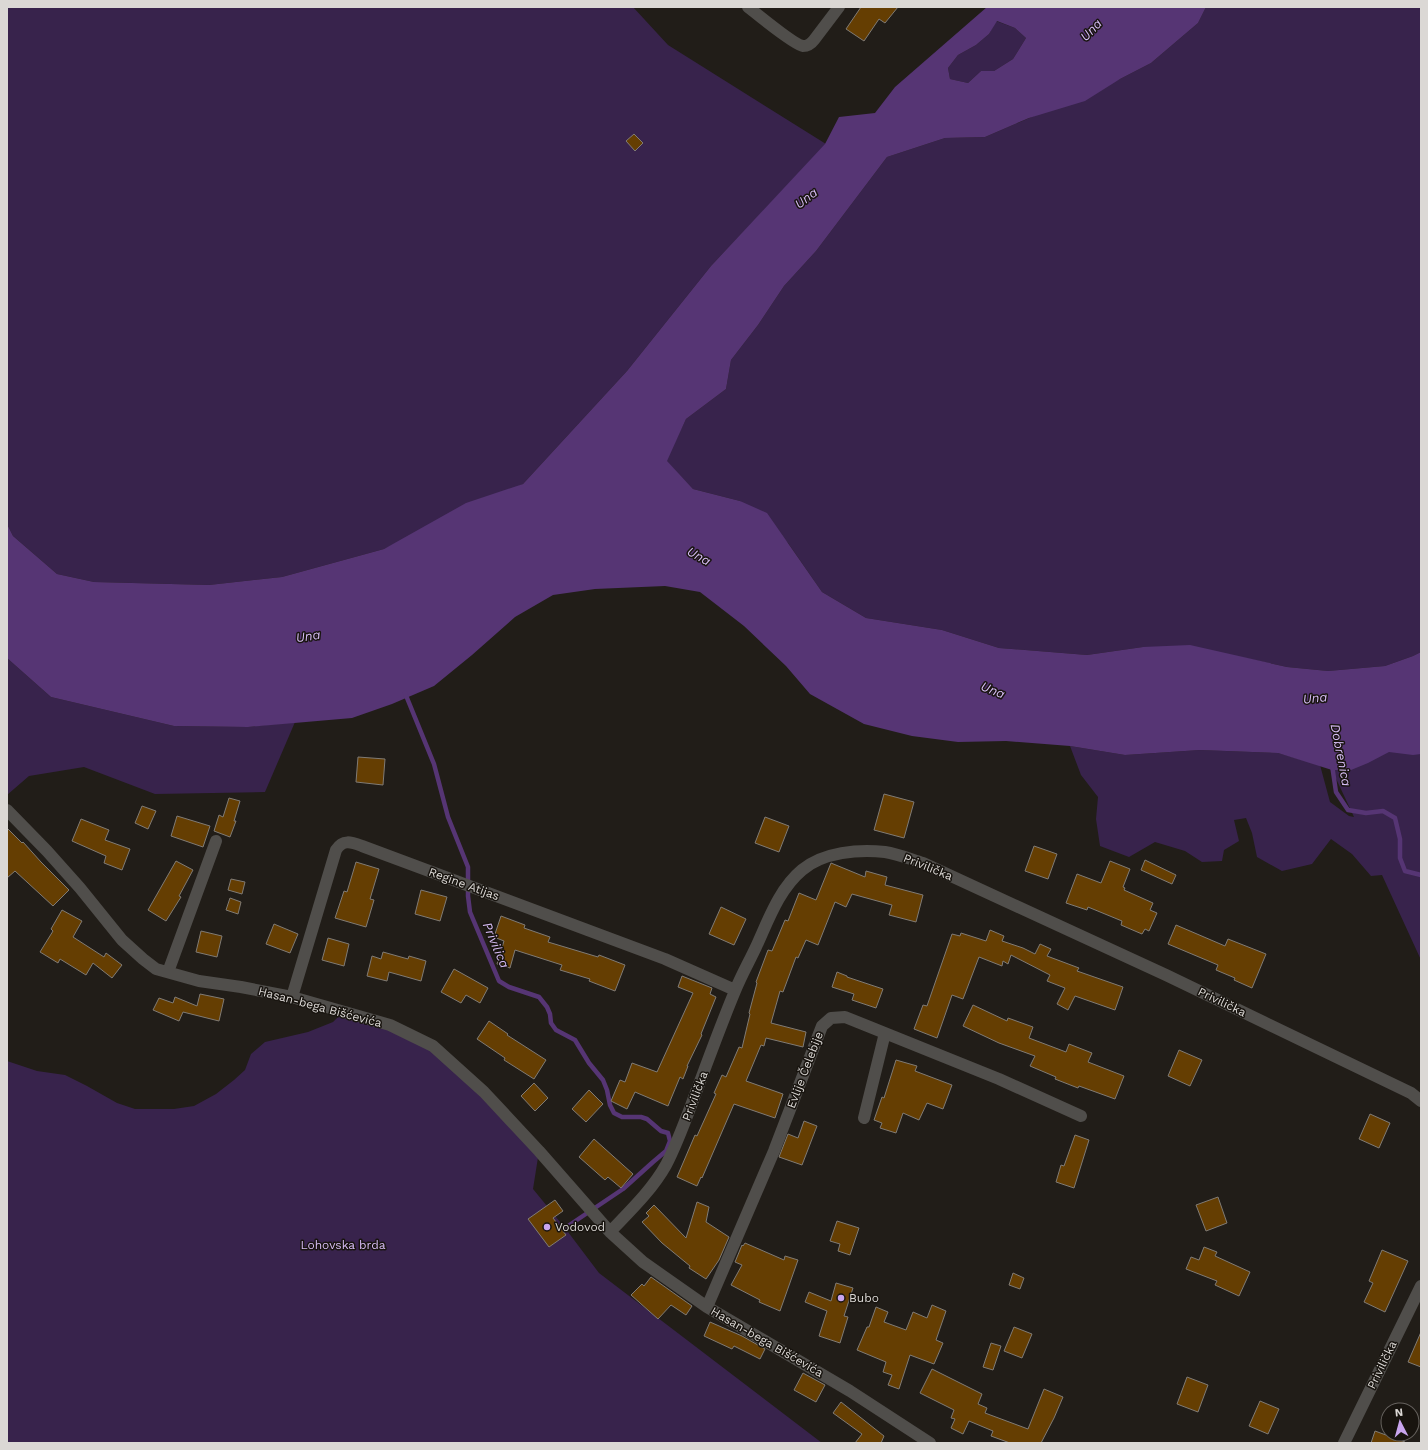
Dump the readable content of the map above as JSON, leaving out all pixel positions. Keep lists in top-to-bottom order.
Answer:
{
  "streets": {
    "street": [
      "Privilička",
      "Regine Atijas",
      "Hasan-bega Bišćevića",
      "Evlije Čelebije"
    ]
  },
  "crossings": [
    ["Privilička", "Regine Atijas"],
    ["Privilička", "Hasan-bega Bišćevića"],
    ["Regine Atijas", "Hasan-bega Bišćevića"],
    ["Hasan-bega Bišćevića", "Evlije Čelebije"]
  ],
  "water": ["Una", "Dobrenica", "Privilica"],
  "parks": ["Lohovska brda"],
  "places": ["Vodovod", "Bubo"],
  "north": "top"
}
